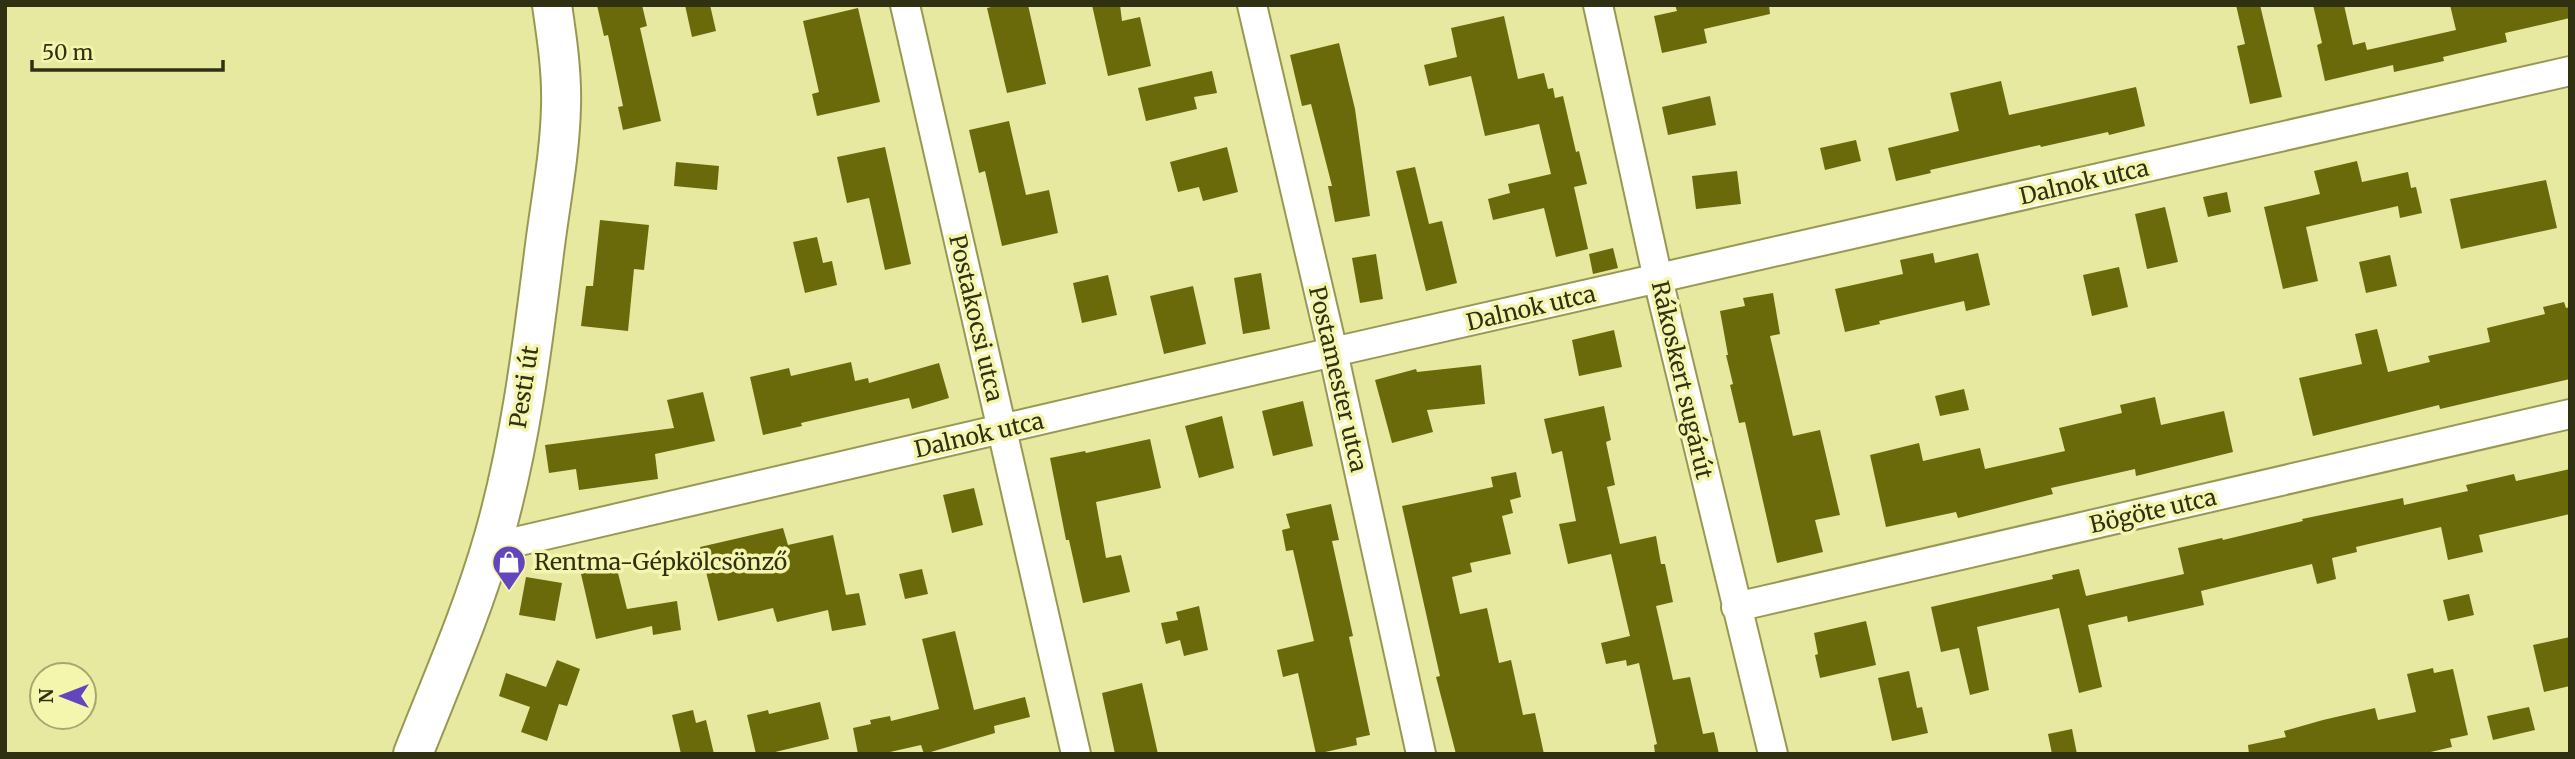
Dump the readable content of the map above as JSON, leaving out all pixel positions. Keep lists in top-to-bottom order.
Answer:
{
  "streets": {
    "main road": ["Pesti út"],
    "street": [
      "Dalnok utca",
      "Postakocsi utca",
      "Postamester utca",
      "Rákoskert sugárút",
      "Bögöte utca"
    ]
  },
  "crossings": [
    ["Dalnok utca", "Postakocsi utca"],
    ["Dalnok utca", "Postamester utca"],
    ["Dalnok utca", "Rákoskert sugárút"],
    ["Dalnok utca", "Pesti út"],
    ["Rákoskert sugárút", "Bögöte utca"]
  ],
  "places": {
    "shop": ["Rentma-Gépkölcsönző"]
  },
  "scale_bar": "50 m",
  "north": "left"
}
